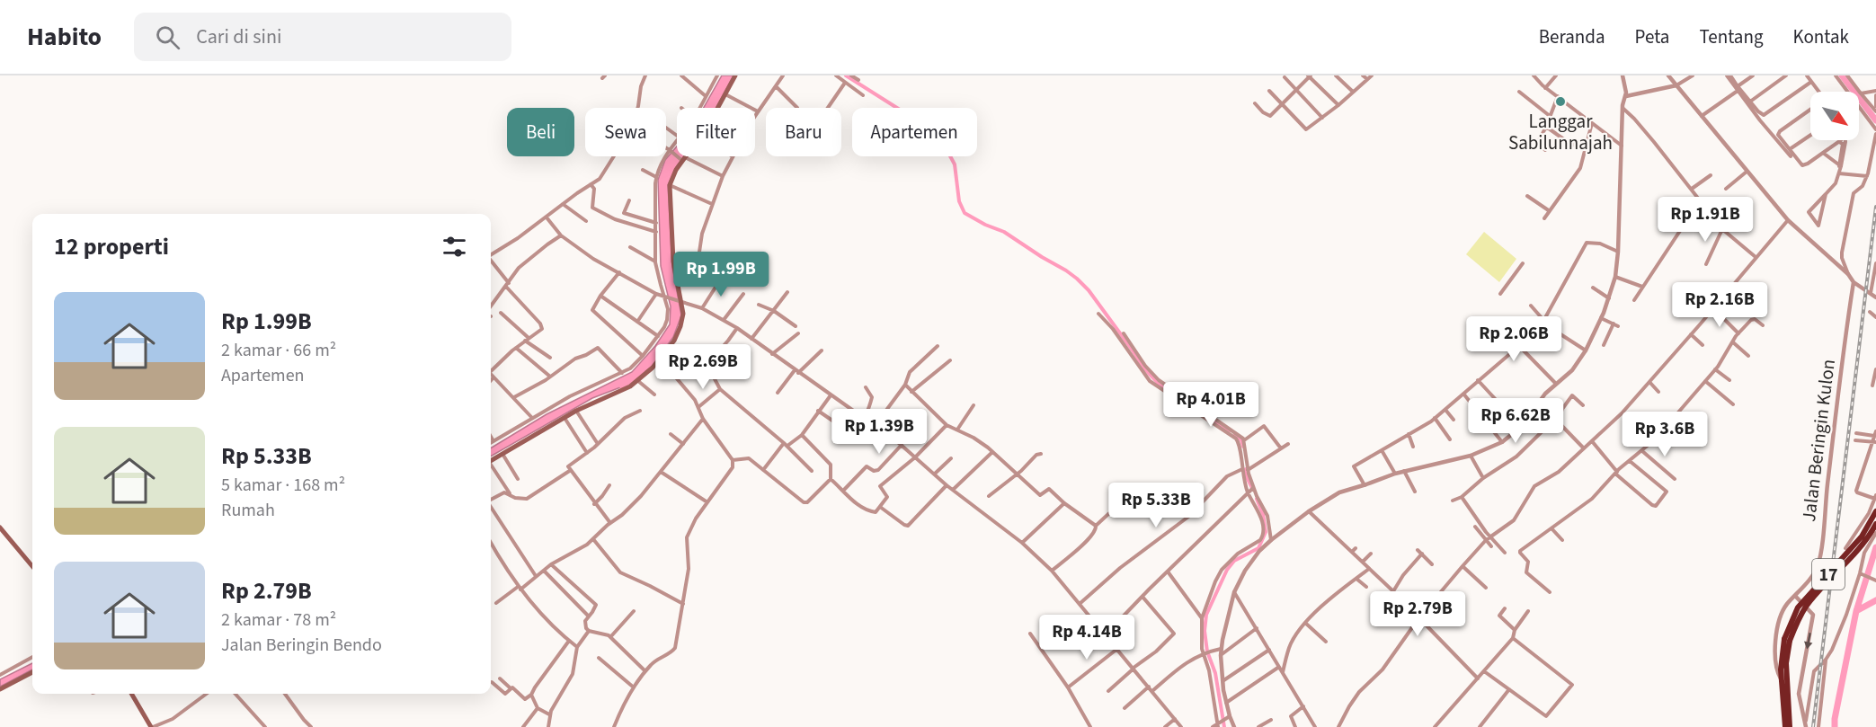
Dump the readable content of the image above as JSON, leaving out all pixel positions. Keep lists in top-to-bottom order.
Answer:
{
  "streets": {
    "highway": ["17"],
    "street": ["Jalan Beringin Kulon"]
  },
  "crossings": [
    ["Jalan Beringin Kulon", "17"]
  ],
  "places": ["Langgar Sabilunnajah"],
  "north": "bottom right",
  "page": {
    "header": "Habito",
    "search": "Cari di sini",
    "nav": [
      "Beranda",
      "Peta",
      "Tentang",
      "Kontak"
    ],
    "chip": [
      "Beli",
      "Sewa",
      "Filter",
      "Baru",
      "Apartemen"
    ],
    "price": [
      "Rp 1.91B",
      "Rp 1.99B",
      "Rp 2.16B",
      "Rp 2.06B",
      "Rp 2.69B",
      "Rp 4.01B",
      "Rp 6.62B",
      "Rp 1.39B",
      "Rp 3.6B",
      "Rp 5.33B",
      "Rp 2.79B",
      "Rp 4.14B"
    ],
    "heading": "12 properti",
    "list": [
      {
        "name": "Rp 1.99B",
        "note": "2 kamar · 66 m² · Apartemen"
      },
      {
        "name": "Rp 5.33B",
        "note": "5 kamar · 168 m² · Rumah"
      },
      {
        "name": "Rp 2.79B",
        "note": "2 kamar · 78 m² · Jalan Beringin Bendo"
      }
    ]
  }
}
